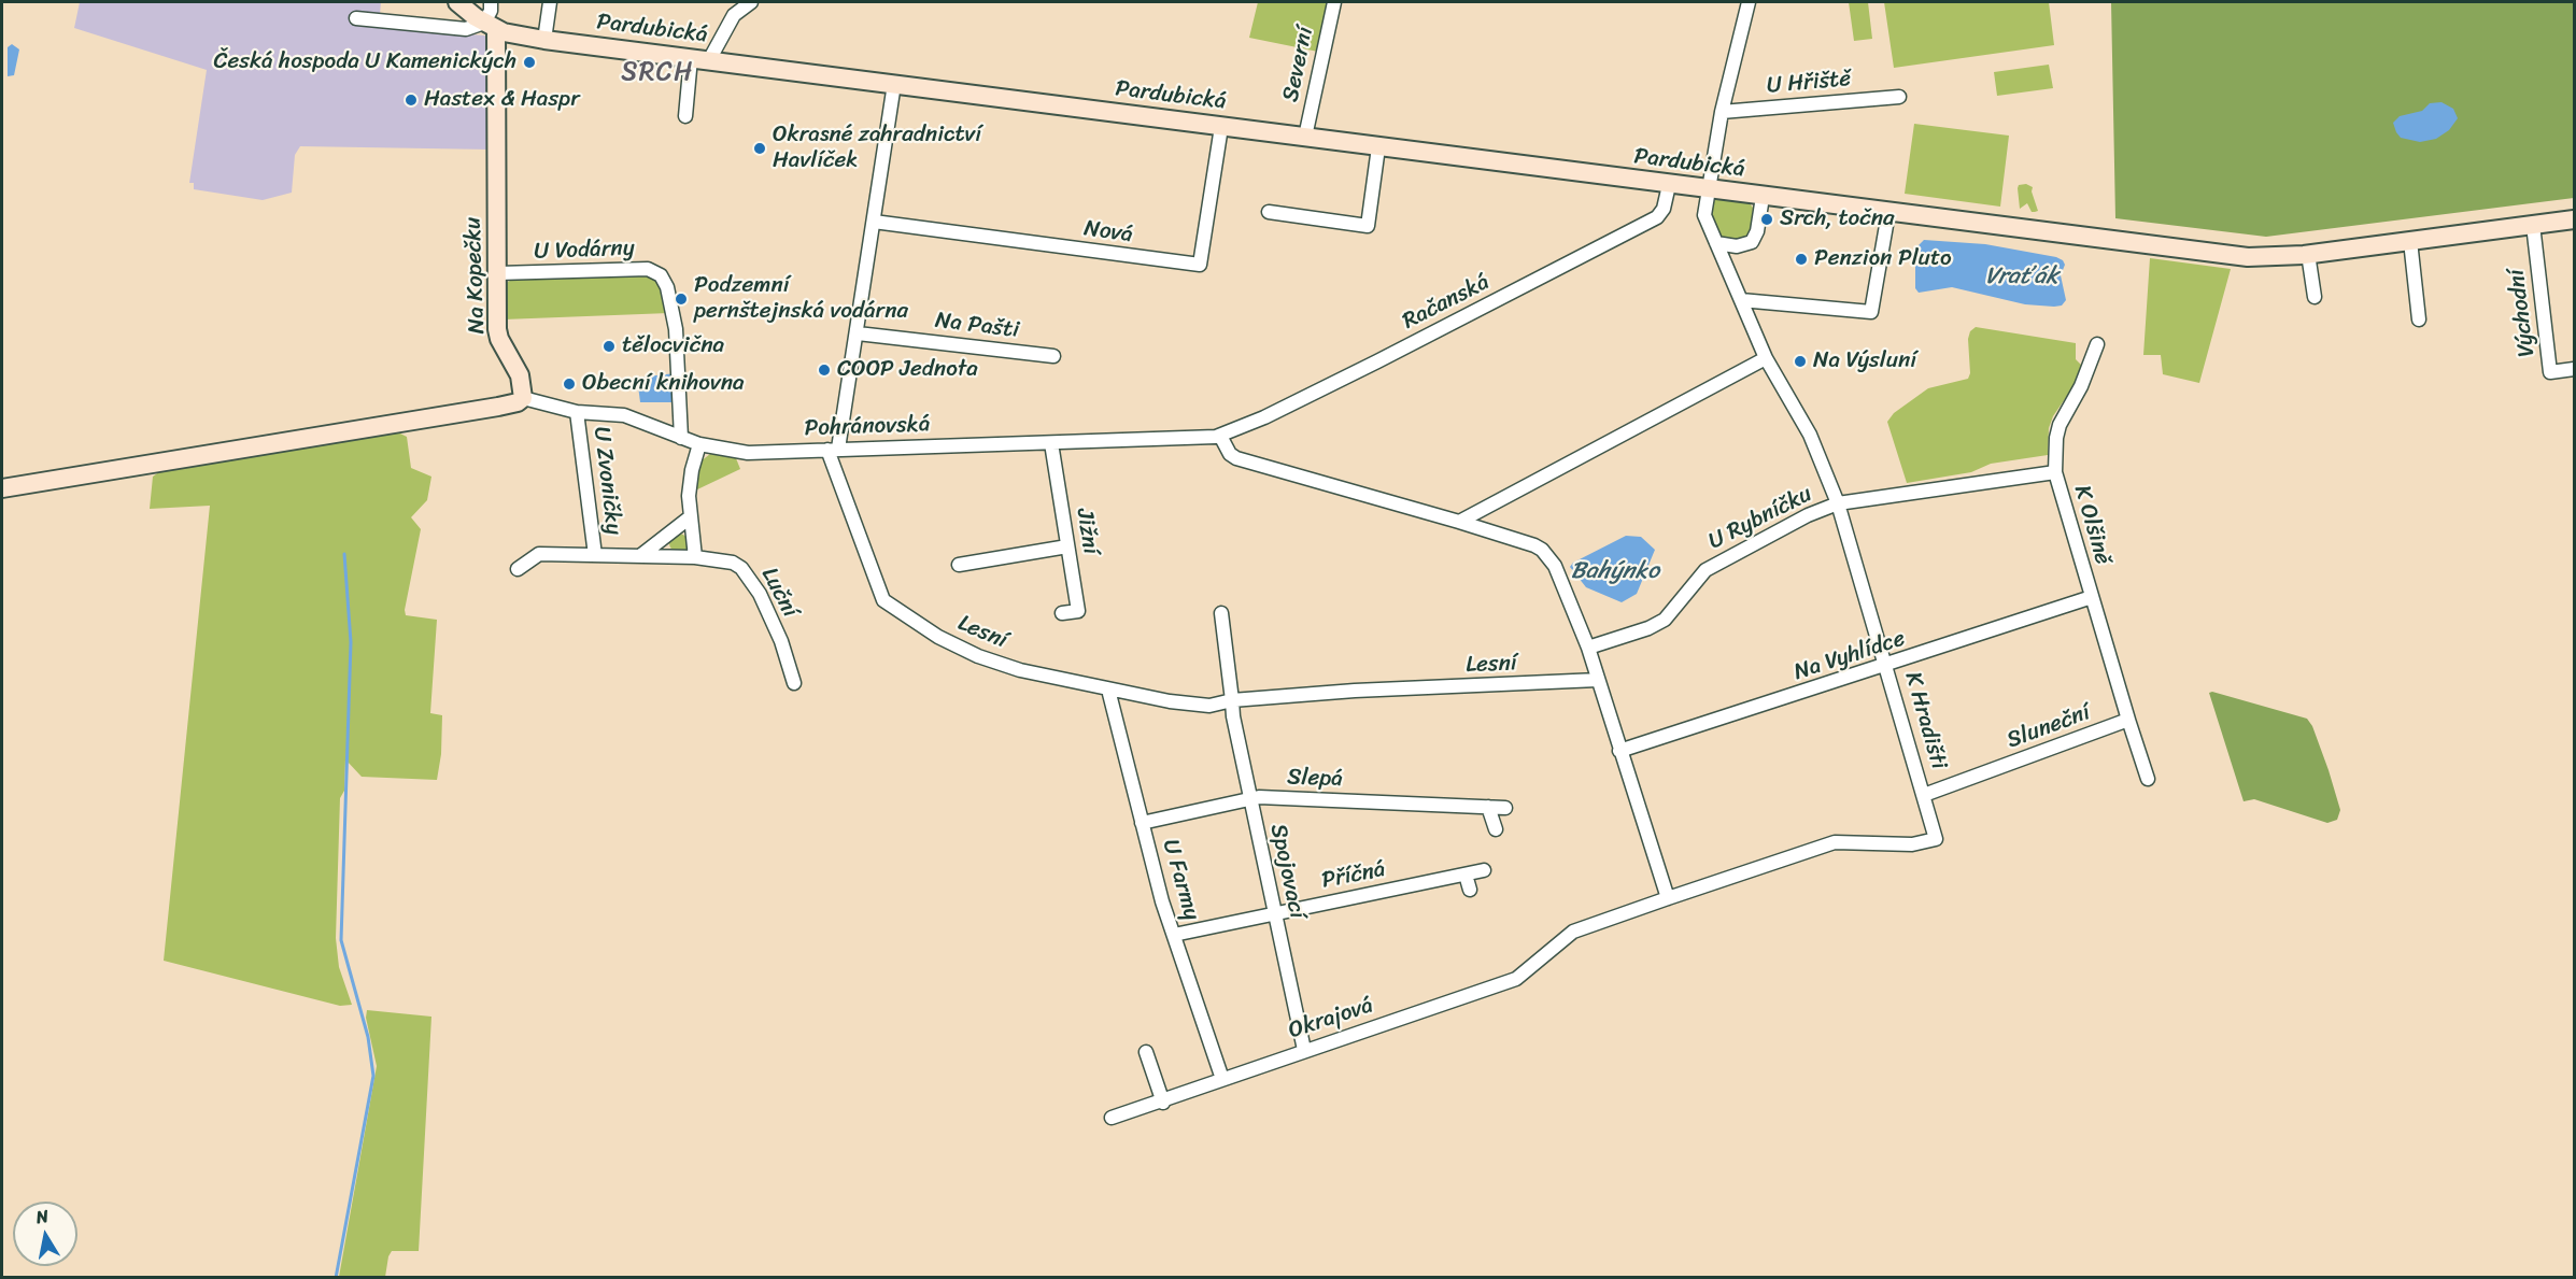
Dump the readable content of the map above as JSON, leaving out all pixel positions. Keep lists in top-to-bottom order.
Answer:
{
  "streets": {
    "street": [
      "Pardubická",
      "Severní",
      "U Hřiště",
      "Nová",
      "U Vodárny",
      "Na Kopečku",
      "Račanská",
      "Východní",
      "Na Pašti",
      "Pohránovská",
      "U Zvoničky",
      "U Rybníčku",
      "K Olšině",
      "Jižní",
      "Luční",
      "Lesní",
      "Na Vyhlídce",
      "K Hradišti",
      "Sluneční",
      "Slepá",
      "Spojovací",
      "Příčná",
      "U Farmy",
      "Okrajová"
    ]
  },
  "crossings": [
    ["Pardubická", "Severní"],
    ["Pardubická", "U Hřiště"],
    ["Pardubická", "Nová"],
    ["Pardubická", "Na Kopečku"],
    ["Pardubická", "Račanská"],
    ["Pardubická", "Východní"],
    ["U Vodárny", "Na Kopečku"],
    ["U Vodárny", "Pohránovská"],
    ["Na Kopečku", "Pohránovská"],
    ["Račanská", "Pohránovská"],
    ["Pohránovská", "U Zvoničky"],
    ["Pohránovská", "Jižní"],
    ["Pohránovská", "Lesní"],
    ["U Zvoničky", "Luční"],
    ["U Rybníčku", "K Olšině"],
    ["U Rybníčku", "K Hradišti"],
    ["K Olšině", "Na Vyhlídce"],
    ["K Olšině", "Sluneční"],
    ["Lesní", "Spojovací"],
    ["Lesní", "U Farmy"],
    ["Na Vyhlídce", "K Hradišti"],
    ["K Hradišti", "Sluneční"],
    ["K Hradišti", "Okrajová"],
    ["Slepá", "Spojovací"],
    ["Slepá", "U Farmy"],
    ["Spojovací", "Příčná"],
    ["Spojovací", "Okrajová"],
    ["Příčná", "U Farmy"],
    ["U Farmy", "Okrajová"]
  ],
  "districts": ["SRCH"],
  "water": ["Vraťák", "Bahýnko"],
  "places": [
    "Česká hospoda U Kamenických",
    "Hastex & Haspr",
    "Okrasné zahradnictví Havlíček",
    "Srch, točna",
    "Penzion Pluto",
    "Podzemní pernštejnská vodárna",
    "tělocvična",
    "Na Výsluní",
    "COOP Jednota",
    "Obecní knihovna"
  ],
  "north": "top"
}
